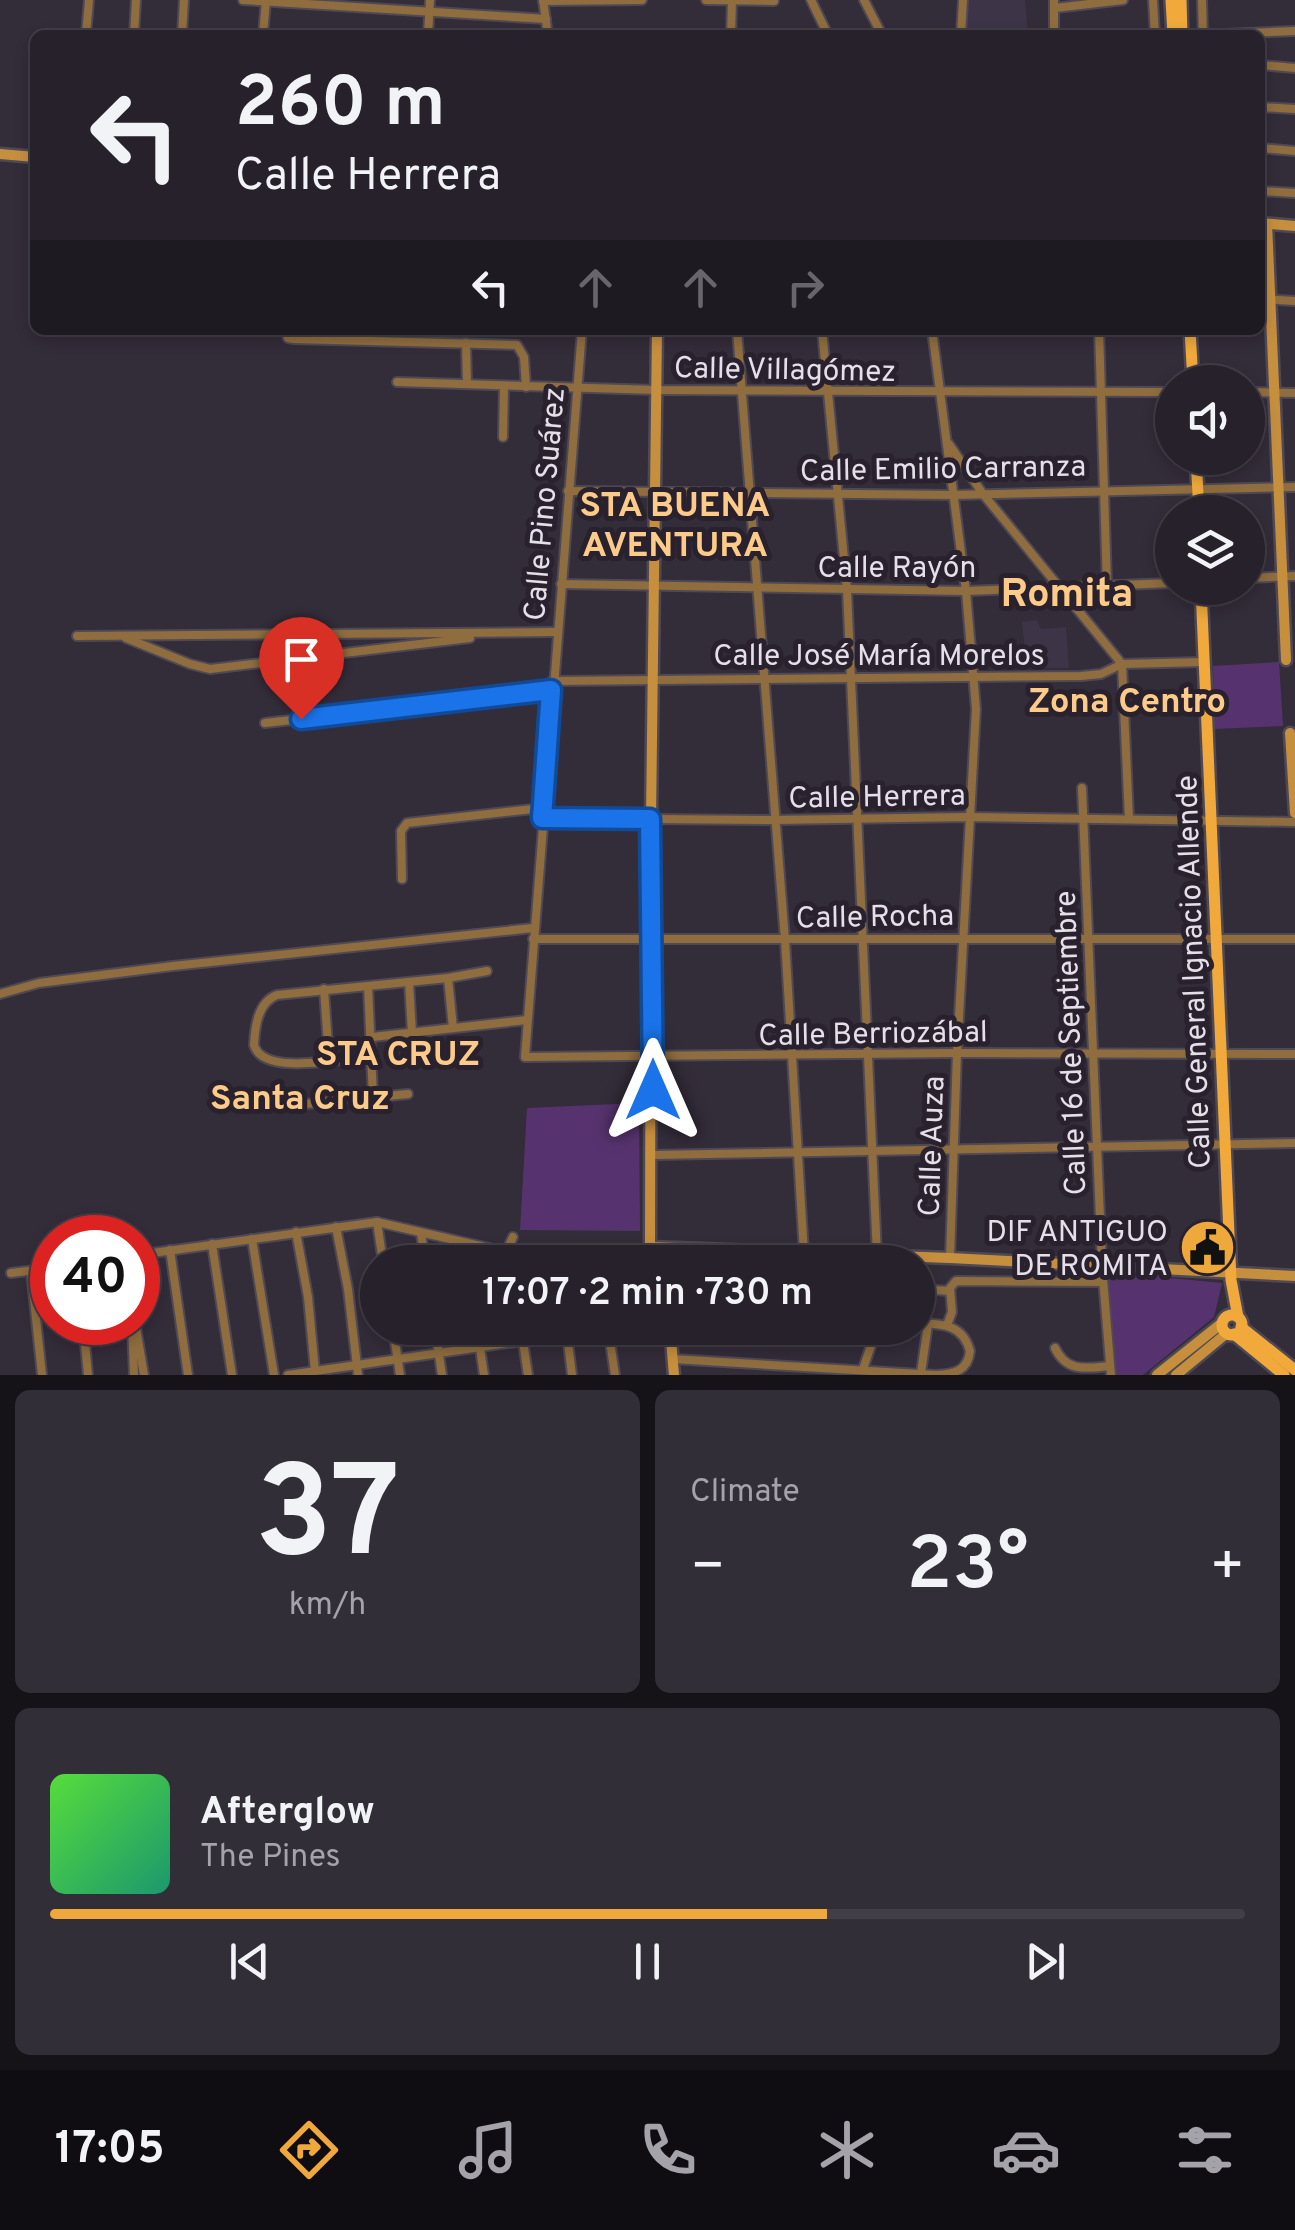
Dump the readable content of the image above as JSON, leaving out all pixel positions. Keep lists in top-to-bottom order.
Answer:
{
  "streets": {
    "main road": ["Calle General Ignacio Allende"],
    "street": [
      "Calle Villagómez",
      "Calle Emilio Carranza",
      "Calle Pino Suárez",
      "Calle Rayón",
      "Calle José María Morelos",
      "Calle Herrera",
      "Calle Rocha",
      "Calle Berriozábal",
      "Calle 16 de Septiembre",
      "Calle Auza"
    ]
  },
  "crossings": [
    ["Calle Villagómez", "Calle Pino Suárez"],
    ["Calle Villagómez", "Calle Auza"],
    ["Calle Emilio Carranza", "Calle Pino Suárez"],
    ["Calle Emilio Carranza", "Calle Auza"],
    ["Calle Pino Suárez", "Calle Rayón"],
    ["Calle Pino Suárez", "Calle José María Morelos"],
    ["Calle Pino Suárez", "Calle Herrera"],
    ["Calle Pino Suárez", "Calle Rocha"],
    ["Calle Pino Suárez", "Calle Berriozábal"],
    ["Calle Rayón", "Calle Auza"],
    ["Calle José María Morelos", "Calle General Ignacio Allende"],
    ["Calle José María Morelos", "Calle Auza"],
    ["Calle Herrera", "Calle General Ignacio Allende"],
    ["Calle Herrera", "Calle 16 de Septiembre"],
    ["Calle Herrera", "Calle Auza"],
    ["Calle Rocha", "Calle General Ignacio Allende"],
    ["Calle Rocha", "Calle 16 de Septiembre"],
    ["Calle Rocha", "Calle Auza"],
    ["Calle General Ignacio Allende", "Calle Berriozábal"],
    ["Calle Berriozábal", "Calle 16 de Septiembre"],
    ["Calle Berriozábal", "Calle Auza"]
  ],
  "districts": [
    "STA BUENA AVENTURA",
    "Romita",
    "Zona Centro",
    "STA CRUZ",
    "Santa Cruz"
  ],
  "places": {
    "public building": ["DIF ANTIGUO DE ROMITA"]
  },
  "page": {
    "turn": ["260 m", "Calle Herrera"],
    "limit": "40",
    "trip": "17:07 · 2 min · 730 m",
    "tile": [
      ["37", "km/h"],
      "Climate"
    ],
    "heat": ["−", "23°", "+"],
    "song": ["Afterglow", "The Pines"],
    "tabs": "17:05"
  }
}
